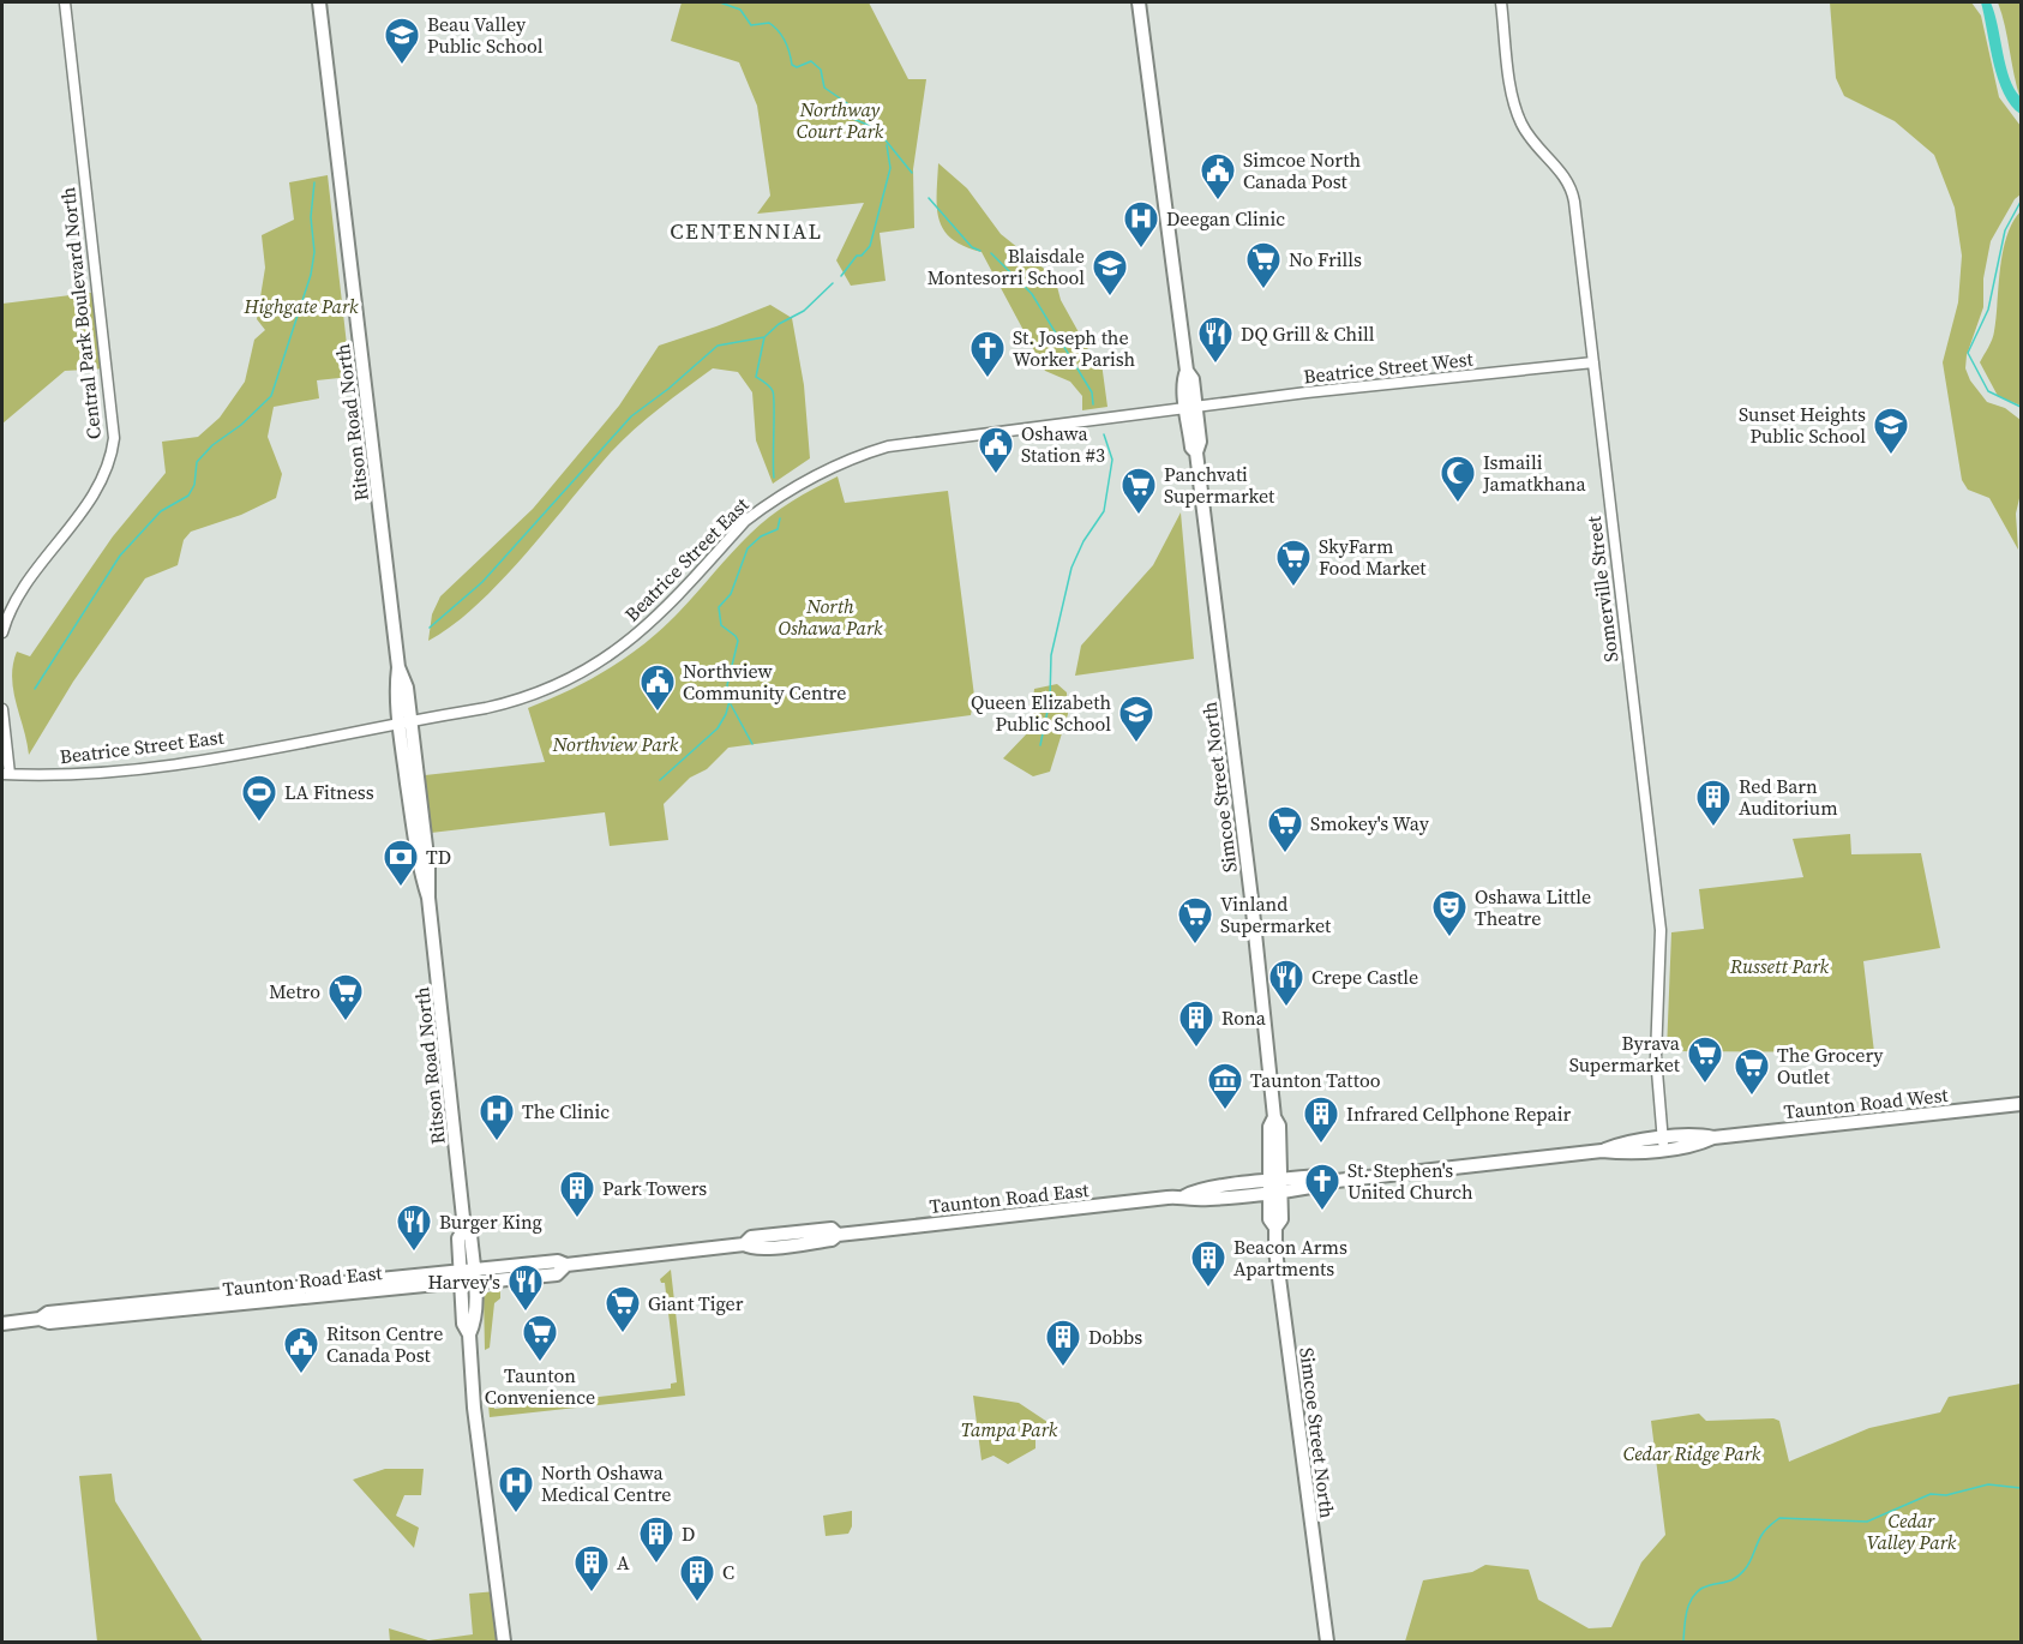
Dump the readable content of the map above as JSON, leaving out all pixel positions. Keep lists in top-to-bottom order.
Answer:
{
  "streets": {
    "main road": [
      "Ritson Road North",
      "Simcoe Street North",
      "Taunton Road West",
      "Taunton Road East"
    ],
    "street": [
      "Central Park Boulevard North",
      "Beatrice Street West",
      "Beatrice Street East",
      "Somerville Street"
    ]
  },
  "crossings": [
    ["Beatrice Street West", "Beatrice Street East"],
    ["Beatrice Street West", "Somerville Street"],
    ["Beatrice Street West", "Simcoe Street North"],
    ["Ritson Road North", "Beatrice Street East"],
    ["Ritson Road North", "Taunton Road East"],
    ["Beatrice Street East", "Simcoe Street North"],
    ["Somerville Street", "Taunton Road West"],
    ["Simcoe Street North", "Taunton Road West"],
    ["Simcoe Street North", "Taunton Road East"],
    ["Taunton Road West", "Taunton Road East"]
  ],
  "districts": ["CENTENNIAL"],
  "parks": [
    "Northway Court Park",
    "Highgate Park",
    "North Oshawa Park",
    "Northview Park",
    "Russett Park",
    "Tampa Park",
    "Cedar Ridge Park",
    "Cedar Valley Park"
  ],
  "places": {
    "school or university": [
      "Beau Valley Public School",
      "Blaisdale Montesorri School",
      "Sunset Heights Public School",
      "Queen Elizabeth Public School"
    ],
    "public building": [
      "Simcoe North Canada Post",
      "Oshawa Station #3",
      "Northview Community Centre",
      "Ritson Centre Canada Post"
    ],
    "hospital": ["Deegan Clinic", "The Clinic", "North Oshawa Medical Centre"],
    "supermarket": [
      "No Frills",
      "Panchvati Supermarket",
      "SkyFarm Food Market",
      "Smokey's Way",
      "Vinland Supermarket",
      "Metro",
      "Byrava Supermarket",
      "The Grocery Outlet",
      "Giant Tiger",
      "Taunton Convenience"
    ],
    "restaurant": [
      "DQ Grill & Chill",
      "Crepe Castle",
      "Burger King",
      "Harvey's"
    ],
    "church": ["St. Joseph the Worker Parish", "St. Stephen's United Church"],
    "mosque": ["Ismaili Jamatkhana"],
    "sports": ["LA Fitness"],
    "building": [
      "Red Barn Auditorium",
      "Rona",
      "Infrared Cellphone Repair",
      "Park Towers",
      "Beacon Arms Apartments",
      "Dobbs",
      "D",
      "A",
      "C"
    ],
    "bank": ["TD"],
    "theatre": ["Oshawa Little Theatre"],
    "museum": ["Taunton Tattoo"]
  }
}
